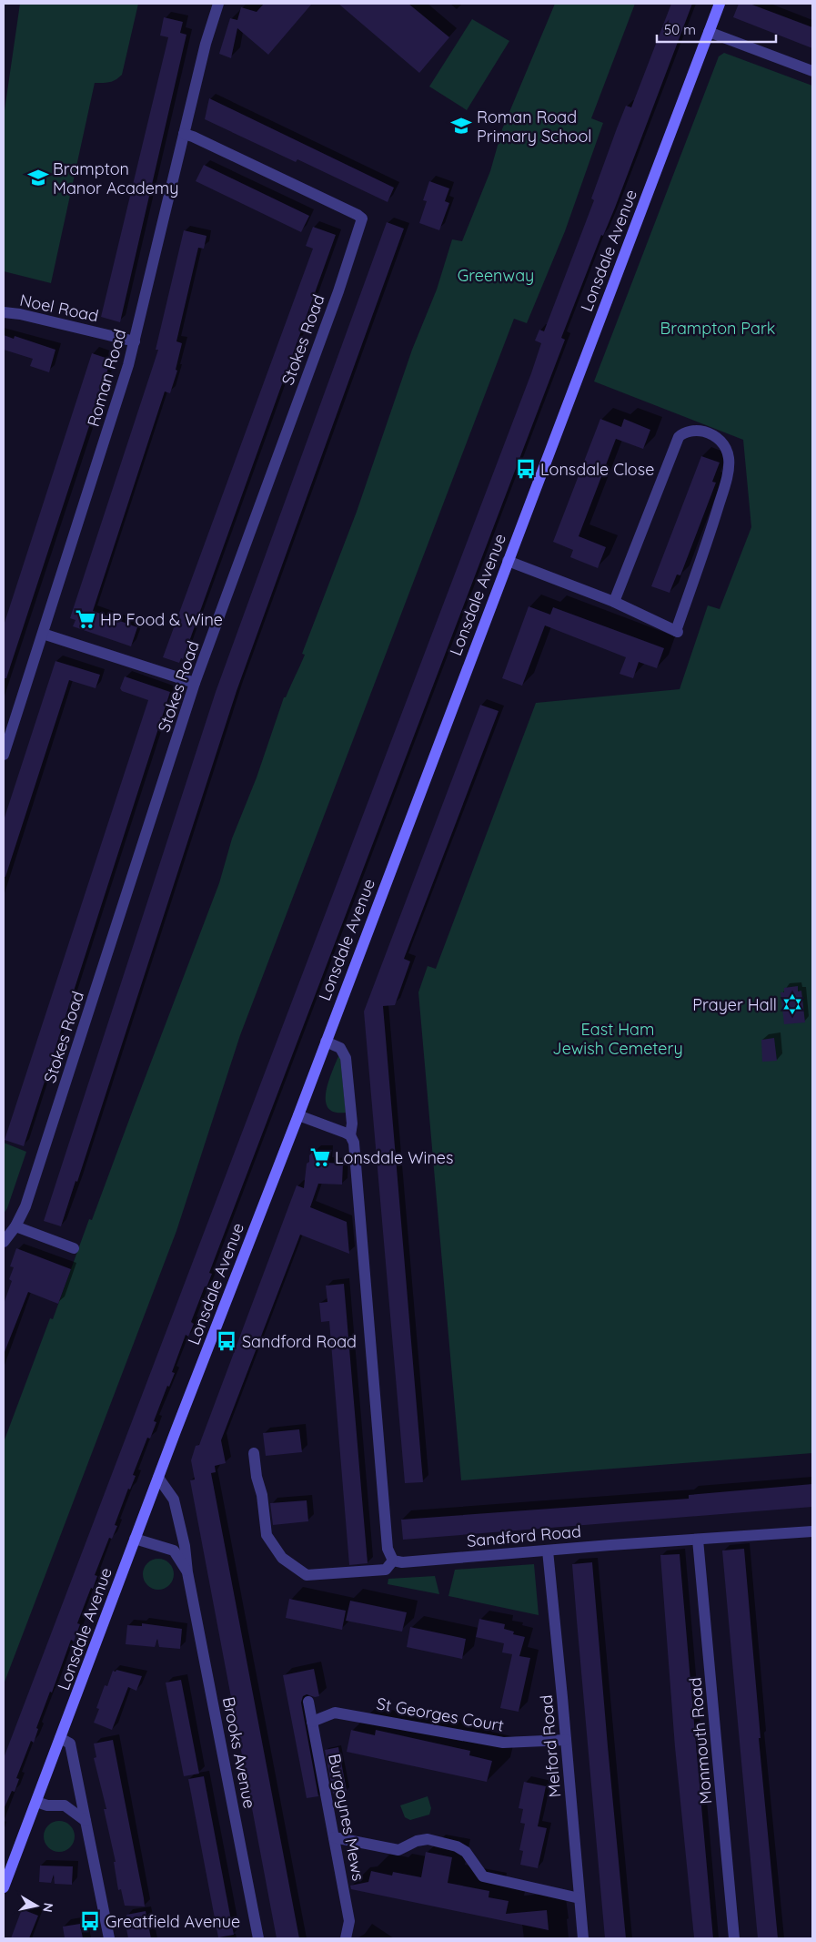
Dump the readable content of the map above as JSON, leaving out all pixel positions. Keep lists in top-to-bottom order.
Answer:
{
  "streets": {
    "street": [
      "Lonsdale Avenue",
      "Noel Road",
      "Stokes Road",
      "Roman Road",
      "Sandford Road",
      "St Georges Court",
      "Monmouth Road",
      "Melford Road",
      "Brooks Avenue",
      "Burgoynes Mews"
    ]
  },
  "crossings": [
    ["Lonsdale Avenue", "Brooks Avenue"],
    ["Noel Road", "Roman Road"],
    ["Stokes Road", "Roman Road"],
    ["Sandford Road", "Monmouth Road"],
    ["Sandford Road", "Melford Road"],
    ["St Georges Court", "Melford Road"],
    ["St Georges Court", "Burgoynes Mews"]
  ],
  "parks": ["Greenway", "Brampton Park", "East Ham Jewish Cemetery"],
  "places": {
    "school or university": ["Roman Road Primary School", "Brampton Manor Academy"],
    "bus stop": ["Lonsdale Close", "Sandford Road", "Greatfield Avenue"],
    "supermarket": ["HP Food & Wine", "Lonsdale Wines"],
    "synagogue": ["Prayer Hall"]
  },
  "scale_bar": "50 m",
  "north": "right"
}
